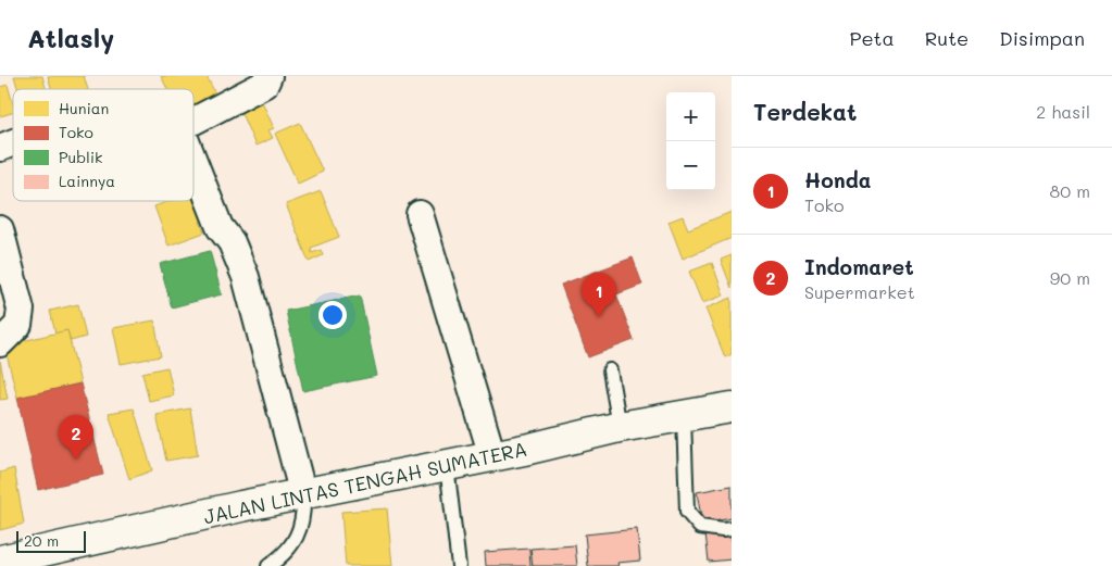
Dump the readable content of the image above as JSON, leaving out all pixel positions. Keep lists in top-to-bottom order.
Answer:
{
  "streets": {
    "highway": ["JALAN LINTAS TENGAH SUMATERA"]
  },
  "legend": [
    "Hunian",
    "Toko",
    "Publik",
    "Lainnya"
  ],
  "scale_bar": "20 m",
  "page": {
    "header": "Atlasly",
    "nav": ["Peta", "Rute", "Disimpan"],
    "heading": ["Terdekat", "2 hasil"],
    "map_buttons": ["+", "−"],
    "list": [
      {
        "mark": "1",
        "name": "Honda",
        "note": "Toko",
        "value": "80 m"
      },
      {
        "mark": "2",
        "name": "Indomaret",
        "note": "Supermarket",
        "value": "90 m"
      }
    ],
    "pins": ["1", "2"],
    "scale": "20 m"
  }
}
